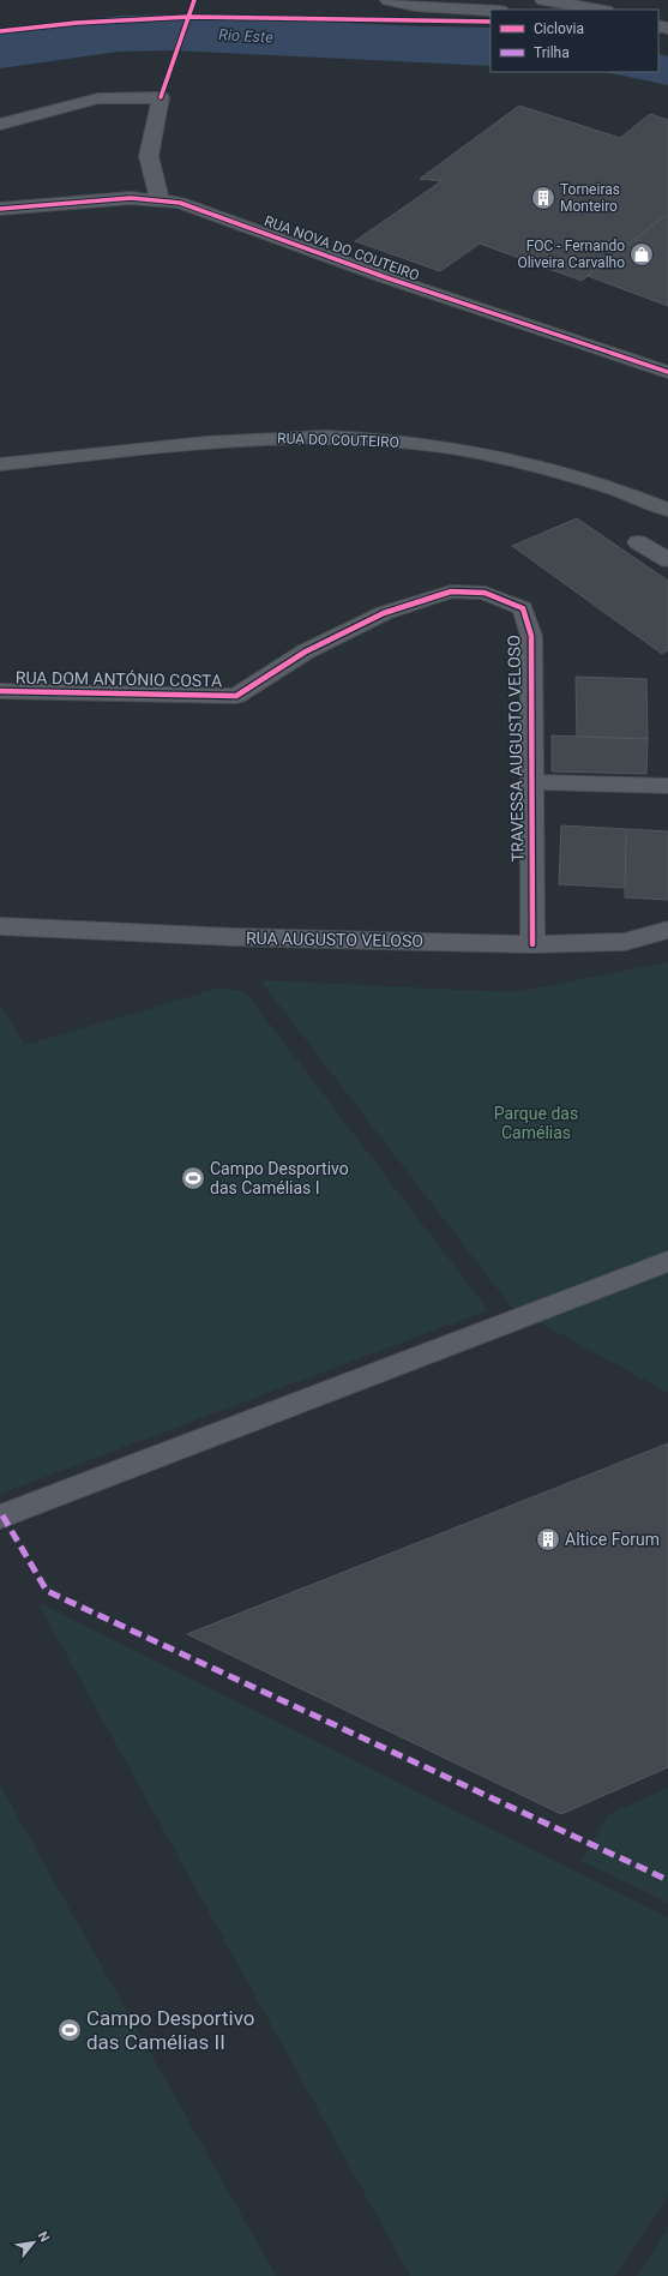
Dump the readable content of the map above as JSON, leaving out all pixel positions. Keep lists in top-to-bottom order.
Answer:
{
  "streets": {
    "main road": ["RUA DO COUTEIRO"],
    "street": [
      "RUA NOVA DO COUTEIRO",
      "RUA DOM ANTÓNIO COSTA",
      "TRAVESSA AUGUSTO VELOSO",
      "RUA AUGUSTO VELOSO"
    ]
  },
  "crossings": [
    ["RUA DOM ANTÓNIO COSTA", "TRAVESSA AUGUSTO VELOSO"],
    ["TRAVESSA AUGUSTO VELOSO", "RUA AUGUSTO VELOSO"]
  ],
  "water": ["Rio Este"],
  "parks": ["Parque das Camélias"],
  "places": {
    "building": ["Torneiras Monteiro", "Altice Forum"],
    "shop": ["FOC - Fernando Oliveira Carvalho"],
    "sports": ["Campo Desportivo das Camélias I", "Campo Desportivo das Camélias II"]
  },
  "legend": ["Ciclovia", "Trilha"],
  "north": "top right"
}
